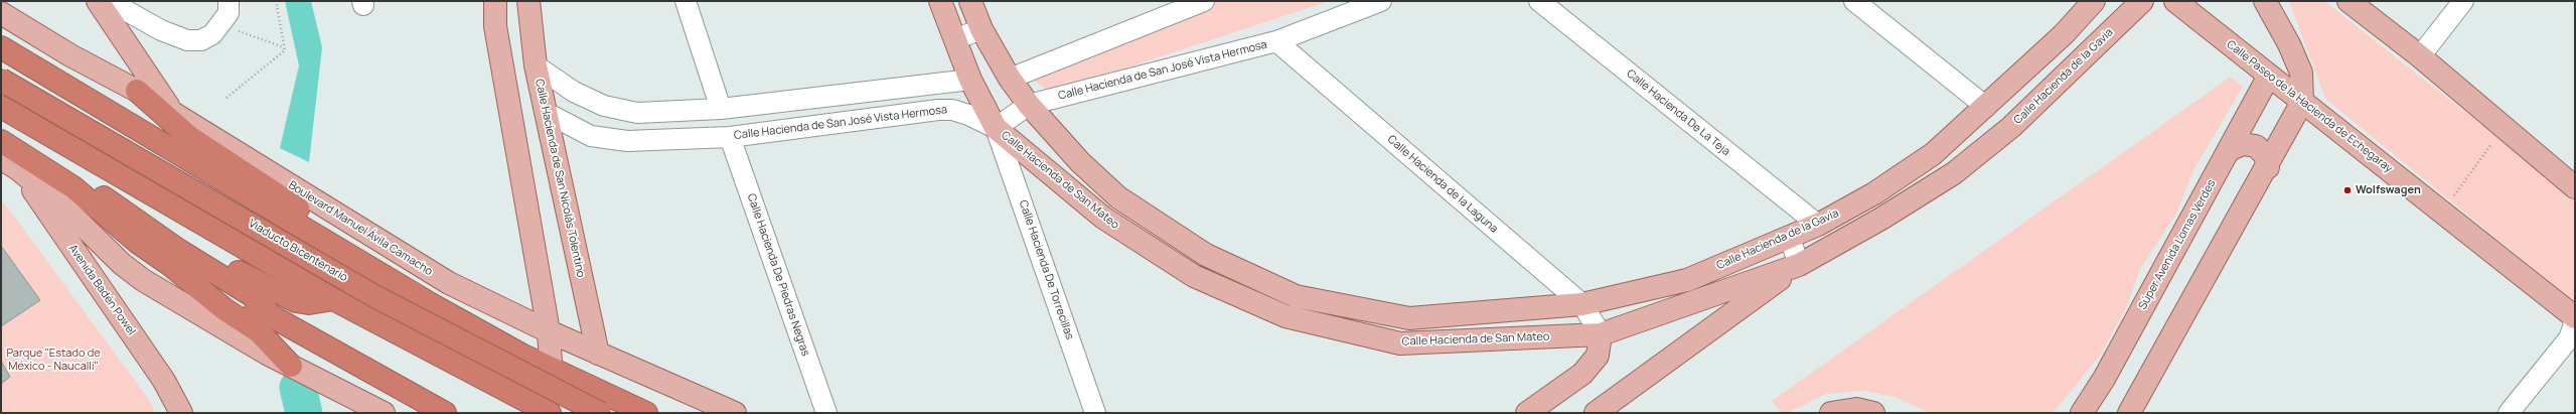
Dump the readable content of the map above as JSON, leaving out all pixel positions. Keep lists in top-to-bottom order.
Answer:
{
  "streets": {
    "highway": ["Viaducto Bicentenario"],
    "main road": [
      "Calle Hacienda de la Gavia",
      "Calle Paseo de la Hacienda de Echegaray",
      "Calle Hacienda de San Nicolás Tolentino",
      "Calle Hacienda de San Mateo",
      "Boulevard Manuel Ávila Camacho",
      "Súper Avenida Lomas Verdes",
      "Avenida Badén Powel"
    ],
    "street": [
      "Calle Hacienda de San José Vista Hermosa",
      "Calle Hacienda De La Teja",
      "Calle Hacienda de la Laguna",
      "Calle Hacienda De Torrecillas",
      "Calle Hacienda De Piedras Negras"
    ]
  },
  "crossings": [
    ["Calle Hacienda de San José Vista Hermosa", "Calle Hacienda de San Nicolás Tolentino"],
    ["Calle Hacienda de San José Vista Hermosa", "Calle Hacienda de San Mateo"],
    ["Calle Hacienda de San José Vista Hermosa", "Calle Hacienda de la Laguna"],
    ["Calle Hacienda de San José Vista Hermosa", "Calle Hacienda De Torrecillas"],
    ["Calle Hacienda de San José Vista Hermosa", "Calle Hacienda De Piedras Negras"],
    ["Calle Hacienda de la Gavia", "Calle Hacienda De La Teja"],
    ["Calle Hacienda de la Gavia", "Calle Hacienda de San Mateo"],
    ["Calle Hacienda de la Gavia", "Calle Hacienda de la Laguna"],
    ["Calle Paseo de la Hacienda de Echegaray", "Súper Avenida Lomas Verdes"],
    ["Calle Hacienda de San Nicolás Tolentino", "Boulevard Manuel Ávila Camacho"],
    ["Calle Hacienda de San Mateo", "Calle Hacienda de la Laguna"],
    ["Calle Hacienda de San Mateo", "Calle Hacienda De Torrecillas"]
  ],
  "parks": ["Parque \"Estado de México - Naucalli\""],
  "places": ["Wolfswagen"]
}
